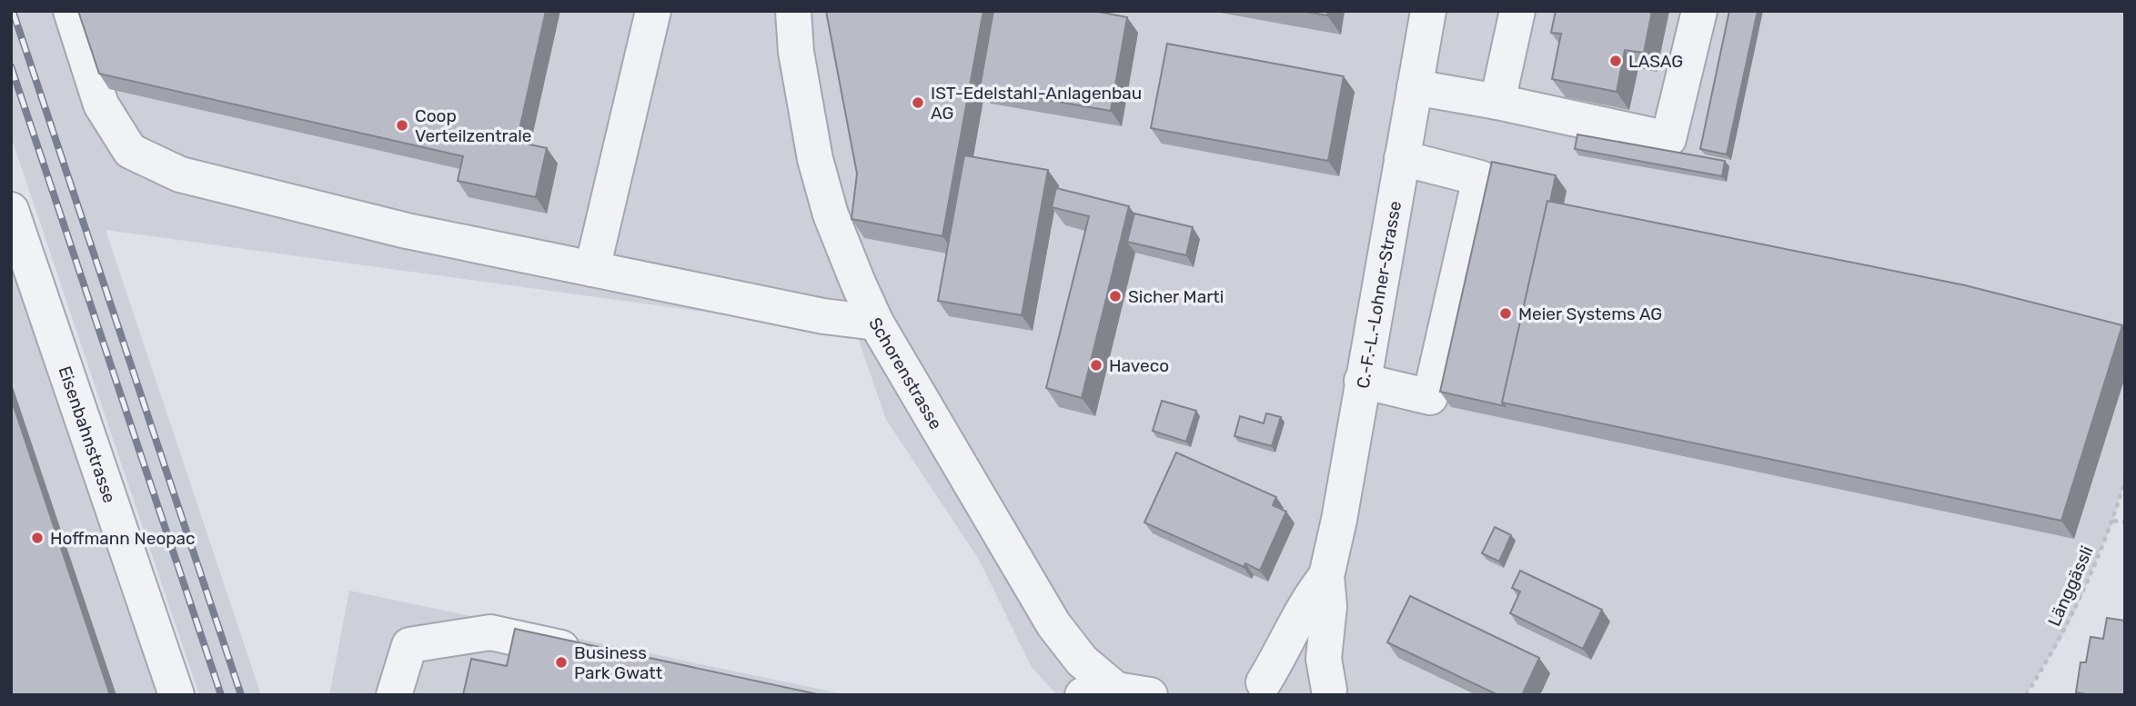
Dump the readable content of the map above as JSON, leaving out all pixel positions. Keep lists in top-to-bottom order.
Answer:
{
  "streets": {
    "street": ["C.-F.-L.-Lohner-Strasse", "Schorenstrasse", "Eisenbahnstrasse"],
    "path": ["Länggässli"]
  },
  "places": [
    "LASAG",
    "IST-Edelstahl-Anlagenbau AG",
    "Coop Verteilzentrale",
    "Sicher Marti",
    "Meier Systems AG",
    "Haveco",
    "Hoffmann Neopac",
    "Business Park Gwatt"
  ]
}
